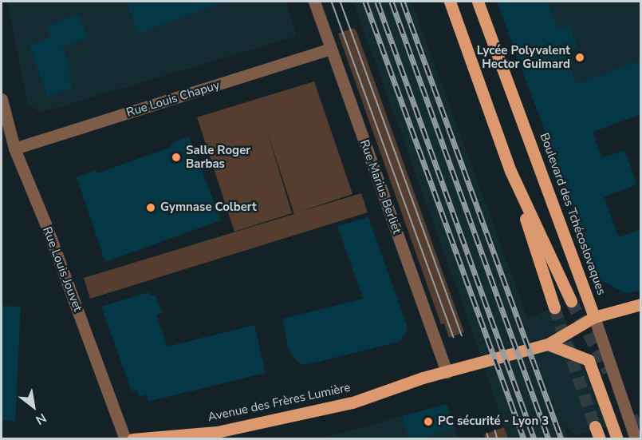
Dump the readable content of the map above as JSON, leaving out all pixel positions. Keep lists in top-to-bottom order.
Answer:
{
  "streets": {
    "main road": ["Boulevard des Tchécoslovaques", "Avenue des Frères Lumière"],
    "street": ["Rue Louis Chapuy", "Rue Marius Berliet", "Rue Louis Jouvet"]
  },
  "crossings": [
    ["Rue Louis Chapuy", "Rue Marius Berliet"],
    ["Rue Louis Chapuy", "Rue Louis Jouvet"],
    ["Rue Marius Berliet", "Avenue des Frères Lumière"],
    ["Boulevard des Tchécoslovaques", "Avenue des Frères Lumière"]
  ],
  "places": [
    "Lycée Polyvalent Hector Guimard",
    "Salle Roger Barbas",
    "Gymnase Colbert",
    "PC sécurité - Lyon 3"
  ],
  "north": "bottom right"
}
